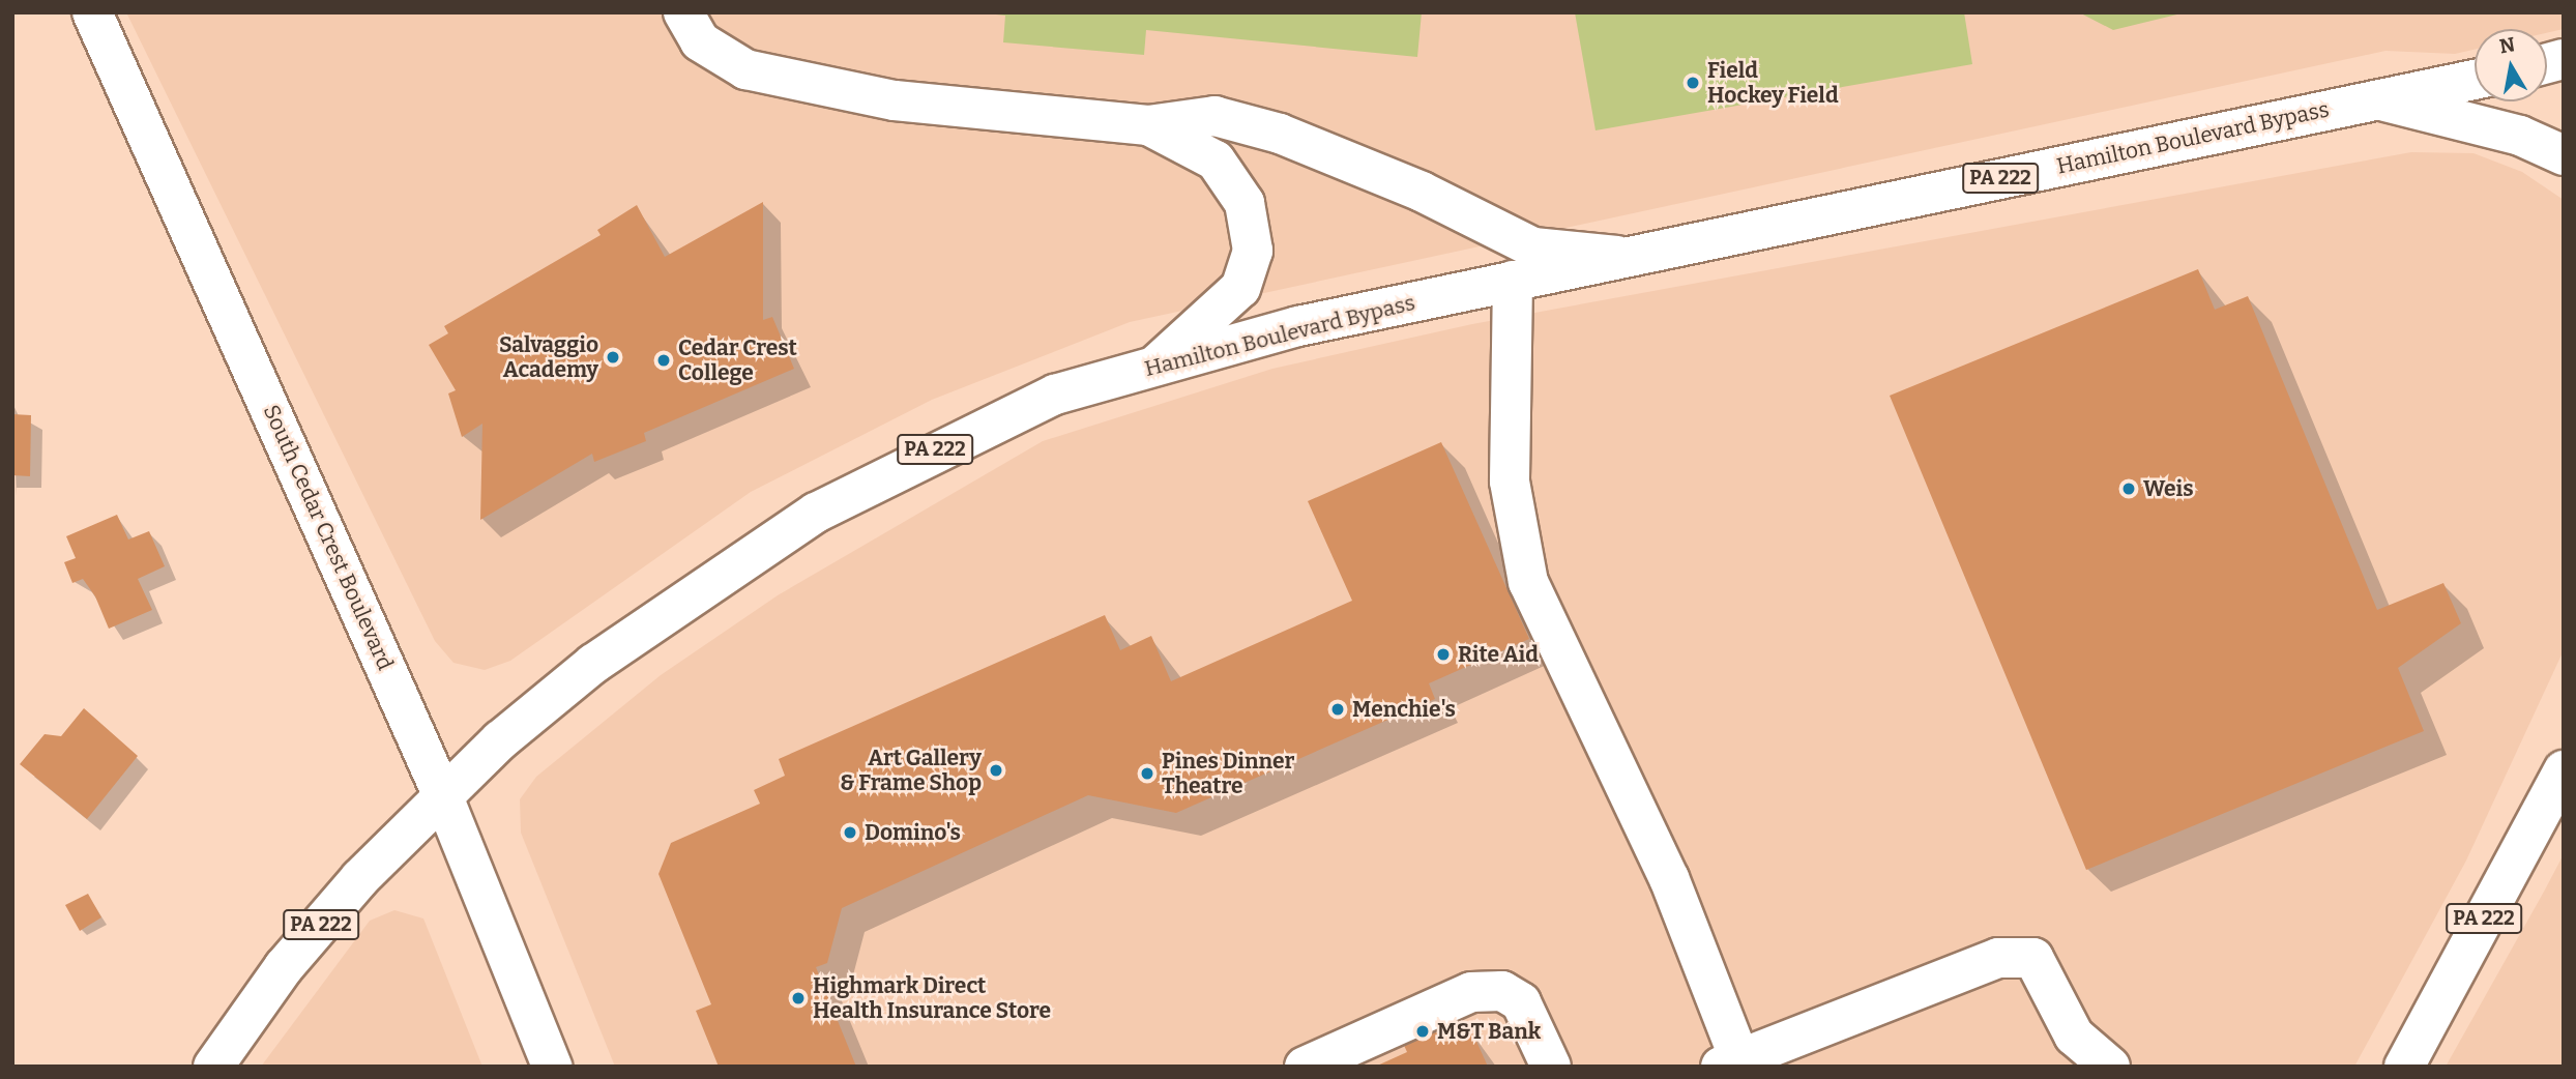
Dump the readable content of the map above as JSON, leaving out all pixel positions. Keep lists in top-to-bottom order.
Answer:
{
  "streets": {
    "main road": ["Hamilton Boulevard Bypass", "PA 222", "South Cedar Crest Boulevard"]
  },
  "crossings": [
    ["Hamilton Boulevard Bypass", "South Cedar Crest Boulevard"]
  ],
  "places": [
    "Field Hockey Field",
    "Salvaggio Academy",
    "Cedar Crest College",
    "Weis",
    "Rite Aid",
    "Menchie's",
    "Art Gallery & Frame Shop",
    "Pines Dinner Theatre",
    "Domino's",
    "Highmark Direct Health Insurance Store",
    "M&T Bank"
  ],
  "north": "top"
}
